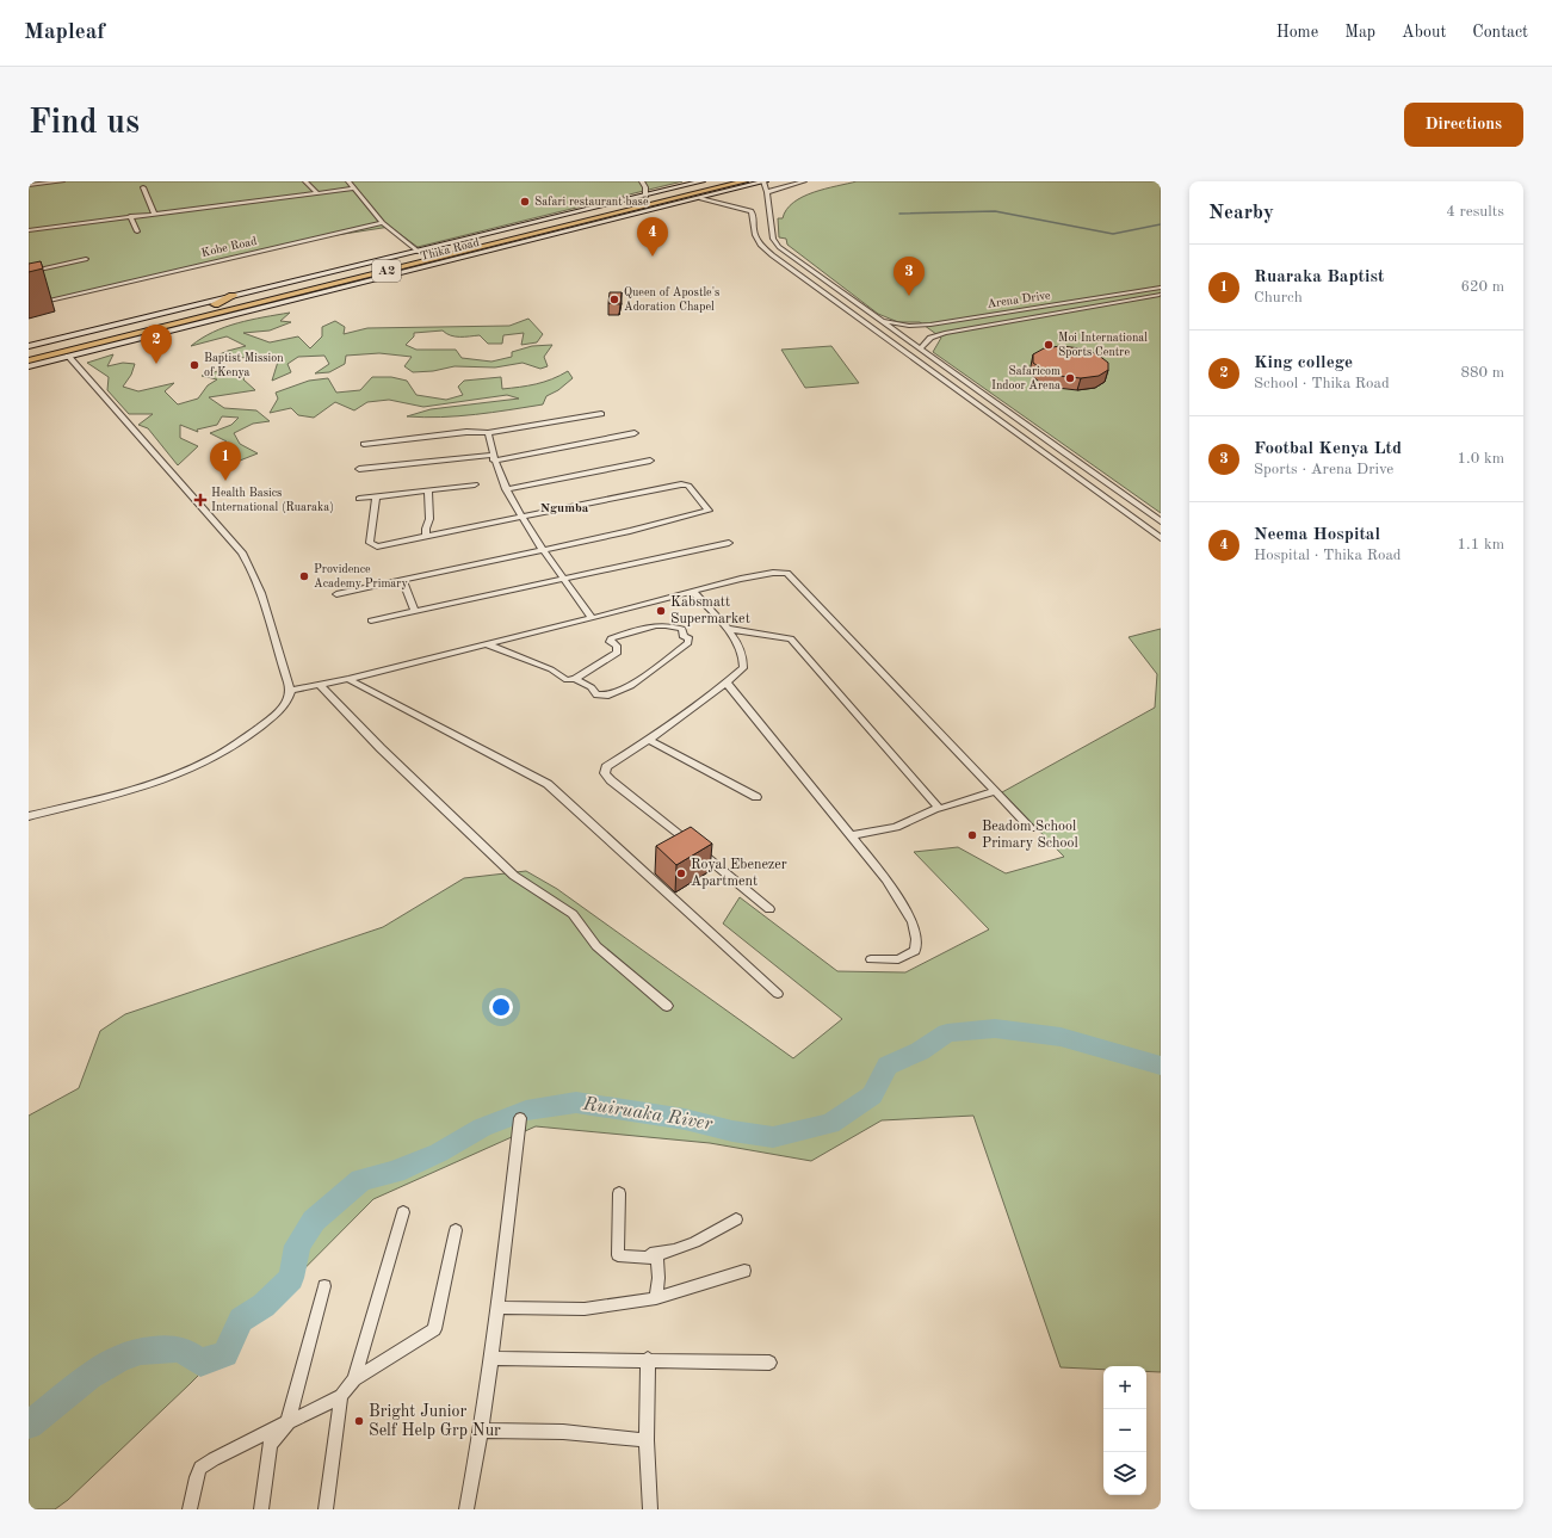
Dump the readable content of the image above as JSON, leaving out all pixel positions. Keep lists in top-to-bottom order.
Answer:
{
  "streets": {
    "highway": ["Thika Road", "A2"],
    "street": ["Kobe Road", "Arena Drive"]
  },
  "districts": ["Ngumba"],
  "water": ["Ruiruaka River"],
  "places": {
    "other": [
      "Safari restaurant base",
      "Queen of Apostle's Adoration Chapel",
      "Moi International Sports Centre",
      "Baptist Mission of Kenya",
      "Safaricom Indoor Arena",
      "Providence Academy Primary",
      "Kabsmatt Supermarket",
      "Beadom School Primary School",
      "Royal Ebenezer Apartment",
      "Bright Junior Self Help Grp Nur"
    ],
    "health": ["Health Basics International (Ruaraka)"]
  },
  "page": {
    "header": "Mapleaf",
    "nav": [
      "Home",
      "Map",
      "About",
      "Contact"
    ],
    "buttons": "Directions",
    "title": "Find us",
    "heading": ["Nearby", "4 results"],
    "pins": [
      "4",
      "3",
      "2",
      "1"
    ],
    "list": [
      {
        "mark": "1",
        "name": "Ruaraka Baptist",
        "note": "Church",
        "value": "620 m"
      },
      {
        "mark": "2",
        "name": "King college",
        "note": "School · Thika Road",
        "value": "880 m"
      },
      {
        "mark": "3",
        "name": "Footbal Kenya Ltd",
        "note": "Sports · Arena Drive",
        "value": "1.0 km"
      },
      {
        "mark": "4",
        "name": "Neema Hospital",
        "note": "Hospital · Thika Road",
        "value": "1.1 km"
      }
    ],
    "map_buttons": ["+", "−"]
  }
}
